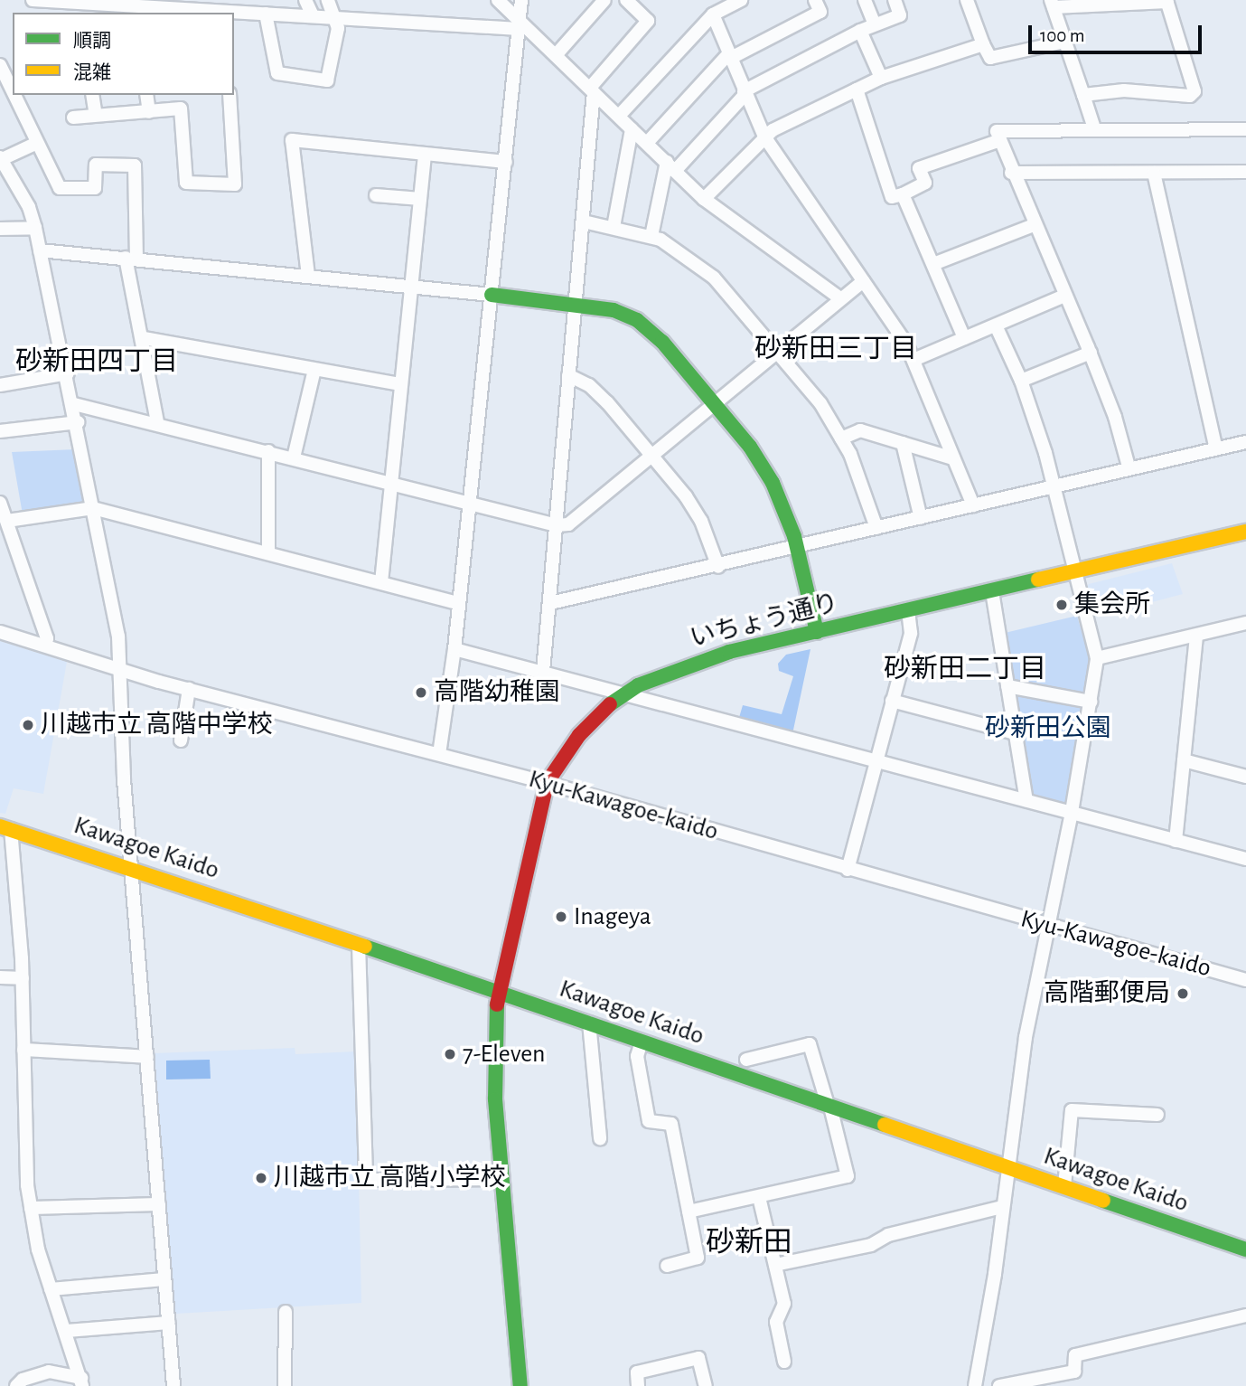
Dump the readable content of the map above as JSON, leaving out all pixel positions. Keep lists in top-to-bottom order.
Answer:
{
  "streets": {
    "main road": ["いちょう通り", "Kawagoe Kaido"],
    "street": ["Kyu-Kawagoe-kaido"]
  },
  "crossings": [
    ["いちょう通り", "Kyu-Kawagoe-kaido"],
    ["いちょう通り", "Kawagoe Kaido"]
  ],
  "districts": [
    "砂新田三丁目",
    "砂新田四丁目",
    "砂新田二丁目",
    "砂新田"
  ],
  "parks": ["砂新田公園"],
  "places": [
    "集会所",
    "高階幼稚園",
    "川越市立 高階中学校",
    "Inageya",
    "高階郵便局",
    "7-Eleven",
    "川越市立 高階小学校"
  ],
  "legend": ["順調", "混雑"],
  "scale_bar": "100 m"
}
